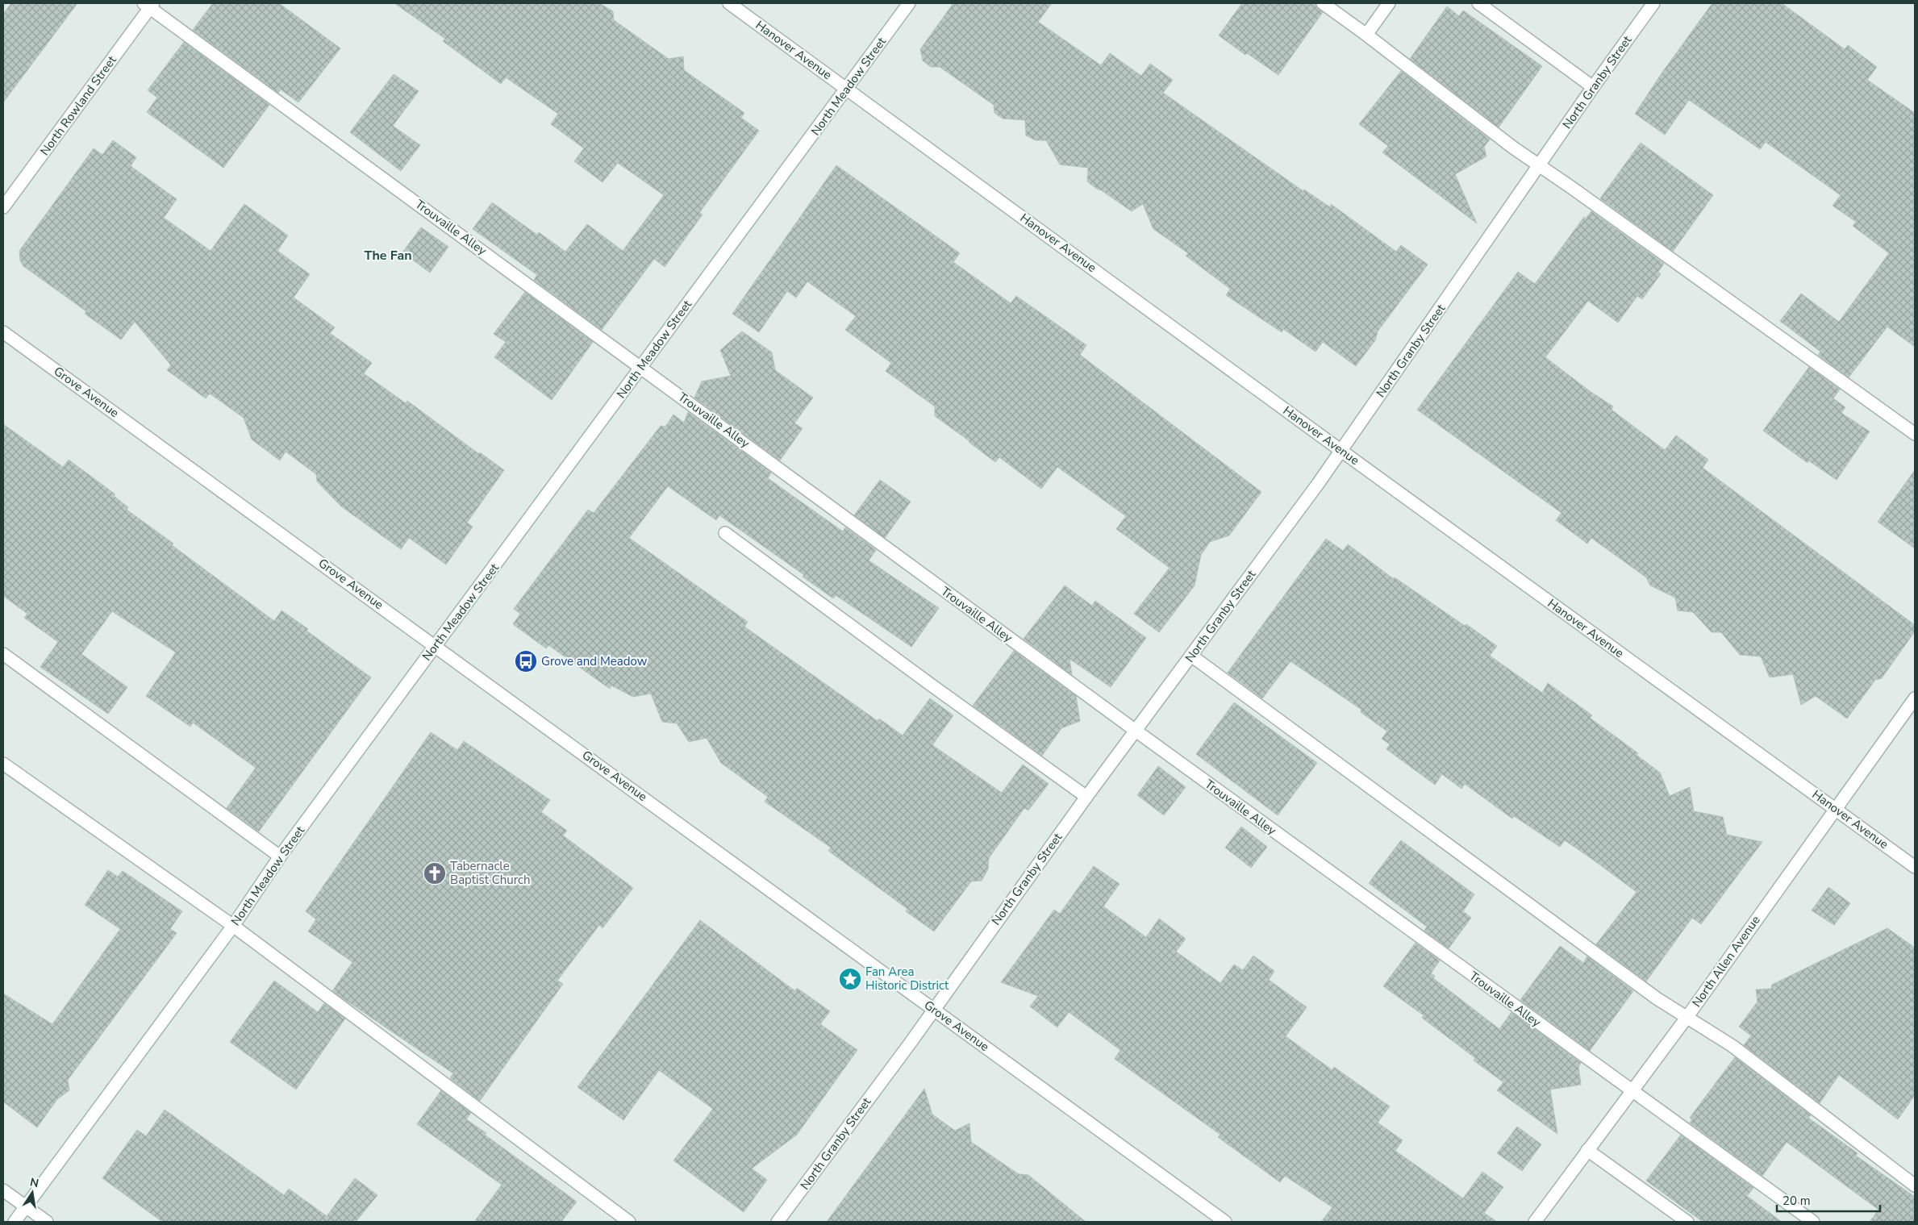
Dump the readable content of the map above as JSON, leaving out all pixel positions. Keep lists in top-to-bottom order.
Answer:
{
  "streets": {
    "street": [
      "Hanover Avenue",
      "North Granby Street",
      "North Meadow Street",
      "North Rowland Street",
      "Trouvaille Alley",
      "Grove Avenue",
      "North Allen Avenue"
    ]
  },
  "crossings": [
    ["Hanover Avenue", "North Granby Street"],
    ["Hanover Avenue", "North Meadow Street"],
    ["Hanover Avenue", "North Allen Avenue"],
    ["North Granby Street", "Trouvaille Alley"],
    ["North Granby Street", "Grove Avenue"],
    ["North Meadow Street", "Trouvaille Alley"],
    ["North Meadow Street", "Grove Avenue"],
    ["North Rowland Street", "Trouvaille Alley"],
    ["Trouvaille Alley", "North Allen Avenue"]
  ],
  "districts": ["The Fan"],
  "places": {
    "bus stop": ["Grove and Meadow"],
    "church": ["Tabernacle Baptist Church"],
    "place": ["Fan Area Historic District"]
  },
  "scale_bar": "20 m",
  "north": "top"
}
